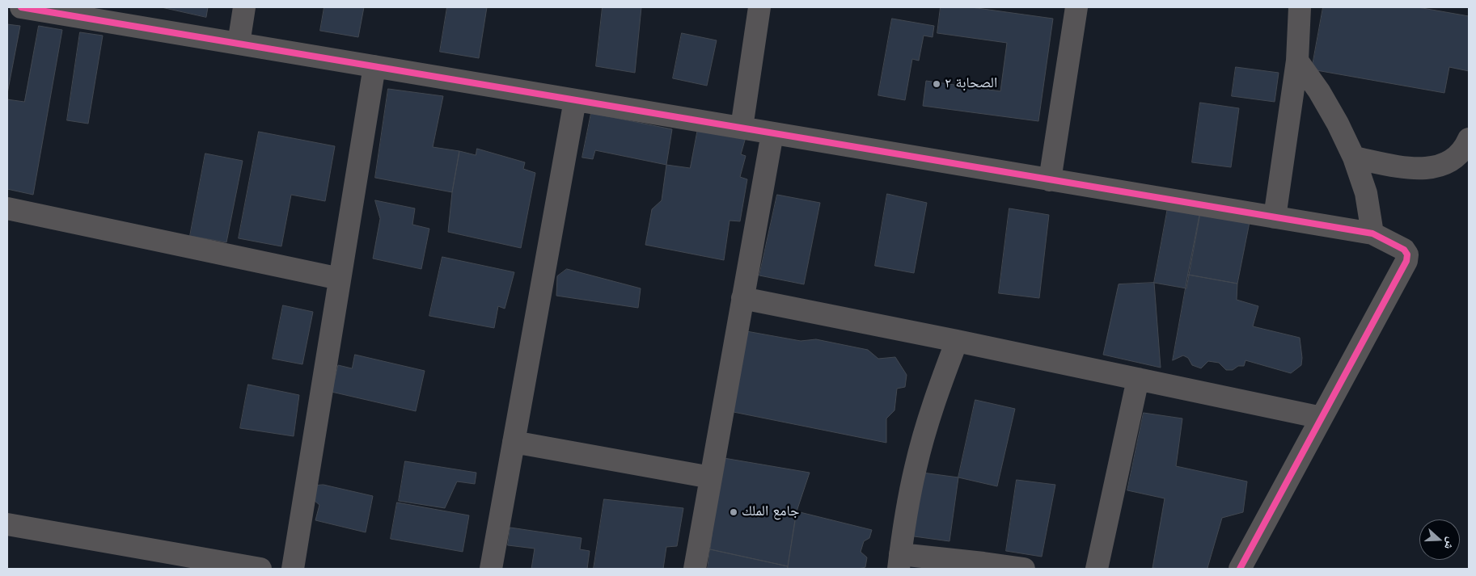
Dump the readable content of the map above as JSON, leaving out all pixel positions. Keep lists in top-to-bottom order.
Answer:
{
  "places": ["الصحابة ٢", "جامع الملك"],
  "north": "right"
}
